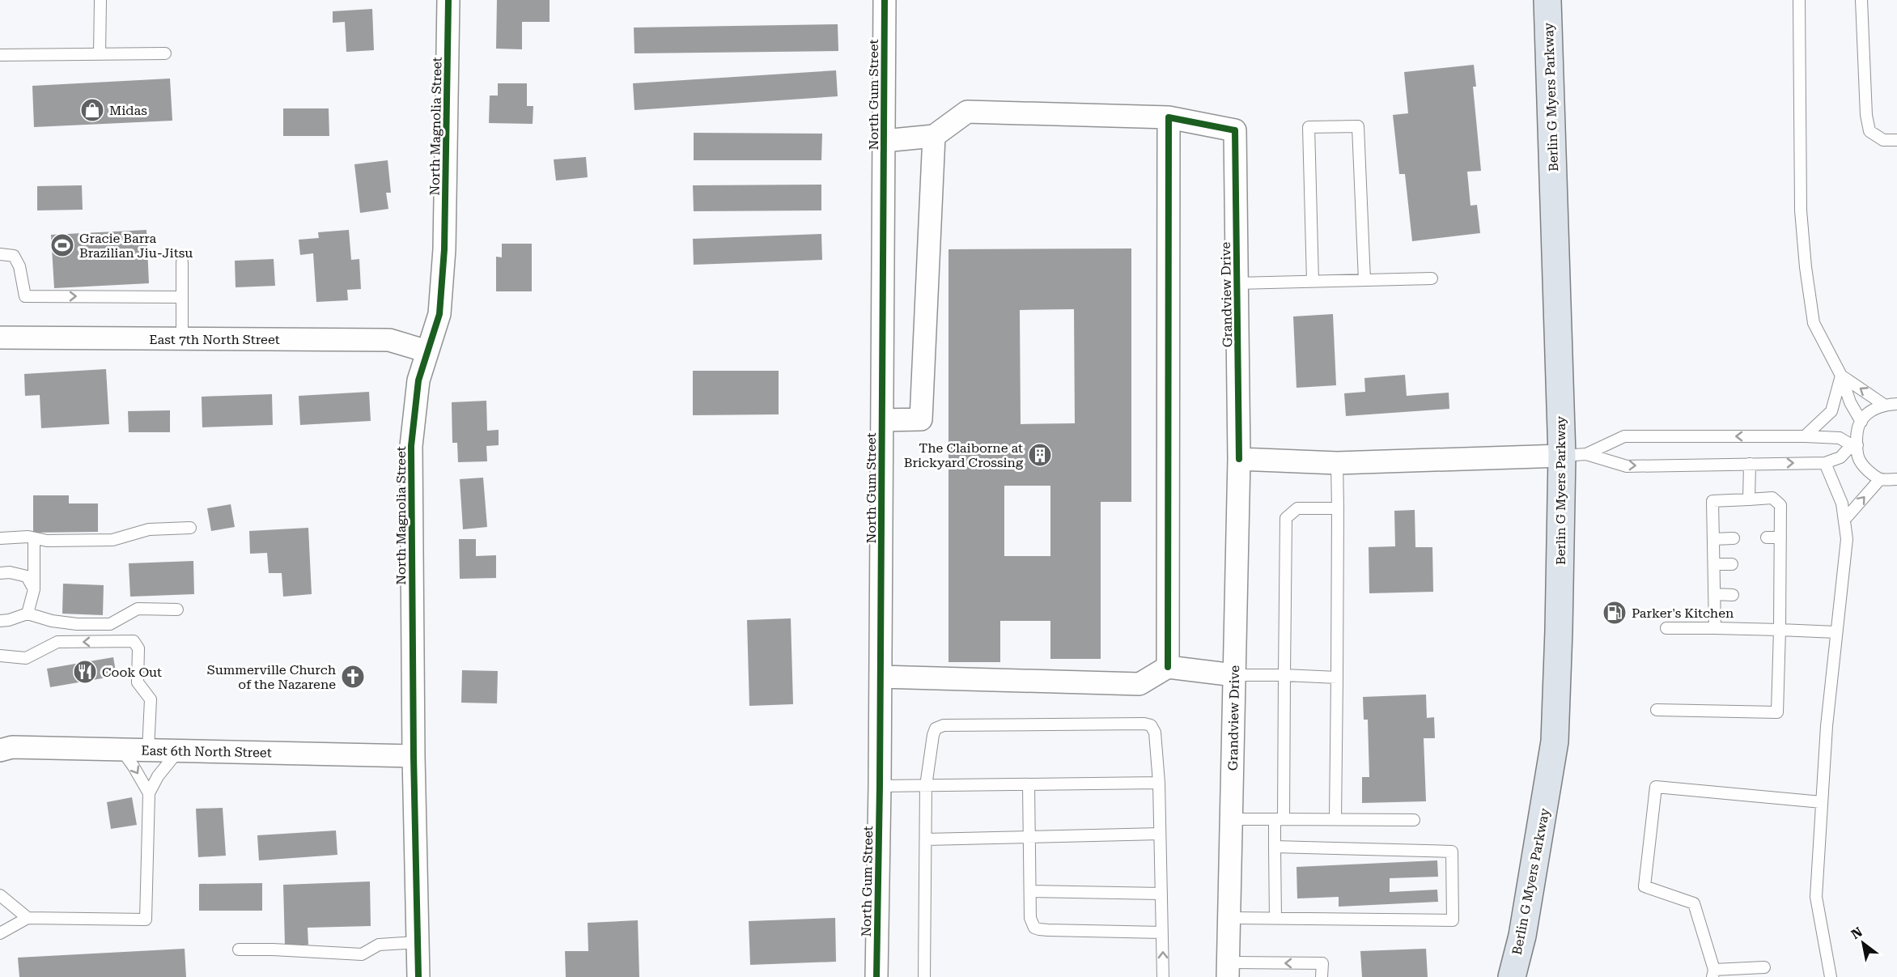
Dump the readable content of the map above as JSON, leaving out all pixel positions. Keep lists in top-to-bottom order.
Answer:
{
  "streets": {
    "main road": ["Berlin G Myers Parkway"],
    "street": [
      "North Gum Street",
      "North Magnolia Street",
      "Grandview Drive",
      "East 7th North Street",
      "East 6th North Street"
    ]
  },
  "crossings": [
    ["North Magnolia Street", "East 7th North Street"],
    ["North Magnolia Street", "East 6th North Street"]
  ],
  "places": {
    "shop": ["Midas"],
    "sports": ["Gracie Barra Brazilian Jiu-Jitsu"],
    "building": ["The Claiborne at Brickyard Crossing"],
    "fuel station": ["Parker's Kitchen"],
    "restaurant": ["Cook Out"],
    "church": ["Summerville Church of the Nazarene"]
  },
  "north": "top left"
}
